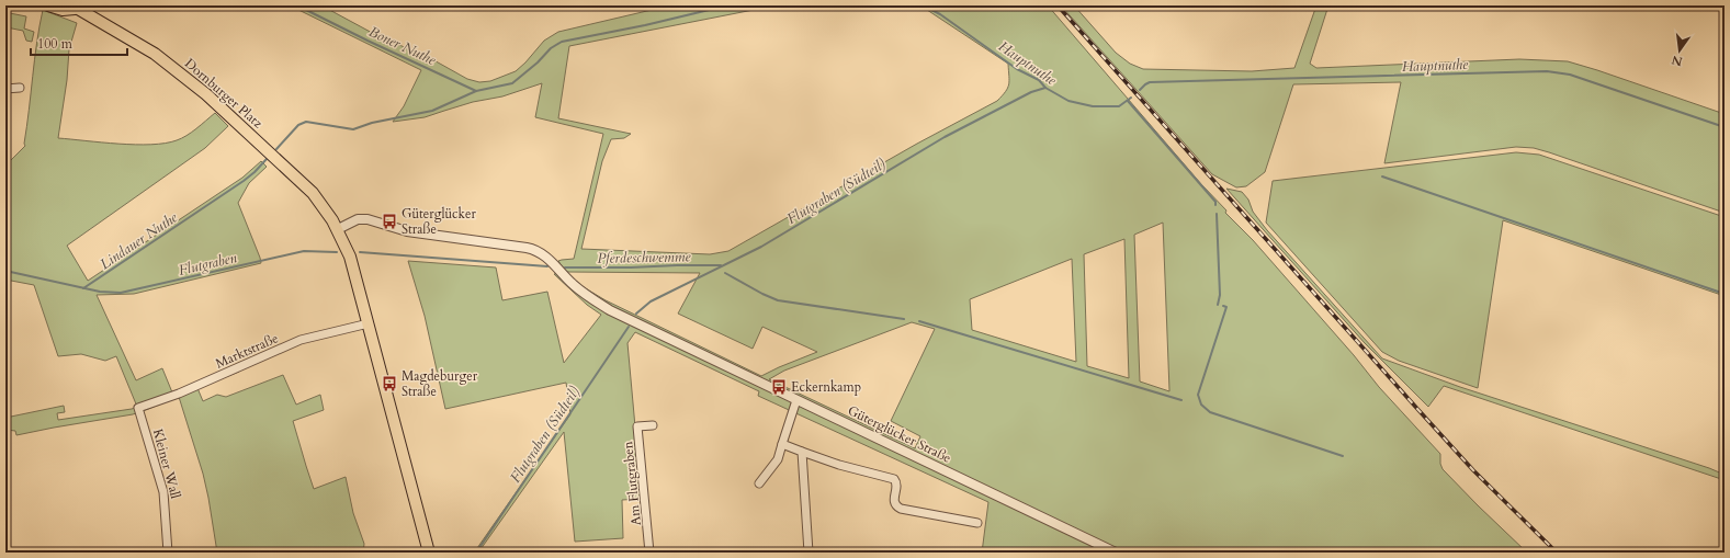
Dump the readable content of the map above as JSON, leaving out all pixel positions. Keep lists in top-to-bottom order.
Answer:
{
  "streets": {
    "main road": ["Dornburger Platz"],
    "street": [
      "Marktstraße",
      "Güterglücker Straße",
      "Kleiner Wall",
      "Am Flutgraben"
    ]
  },
  "crossings": [
    ["Dornburger Platz", "Güterglücker Straße"],
    ["Marktstraße", "Kleiner Wall"]
  ],
  "water": [
    "Boner Nuthe",
    "Hauptnuthe",
    "Flutgraben (Südteil)",
    "Lindauer Nuthe",
    "Pferdeschwemme",
    "Flutgraben"
  ],
  "places": {
    "bus stop": ["Güterglücker Straße", "Magdeburger Straße", "Eckernkamp"]
  },
  "scale_bar": "100 m",
  "north": "bottom"
}
